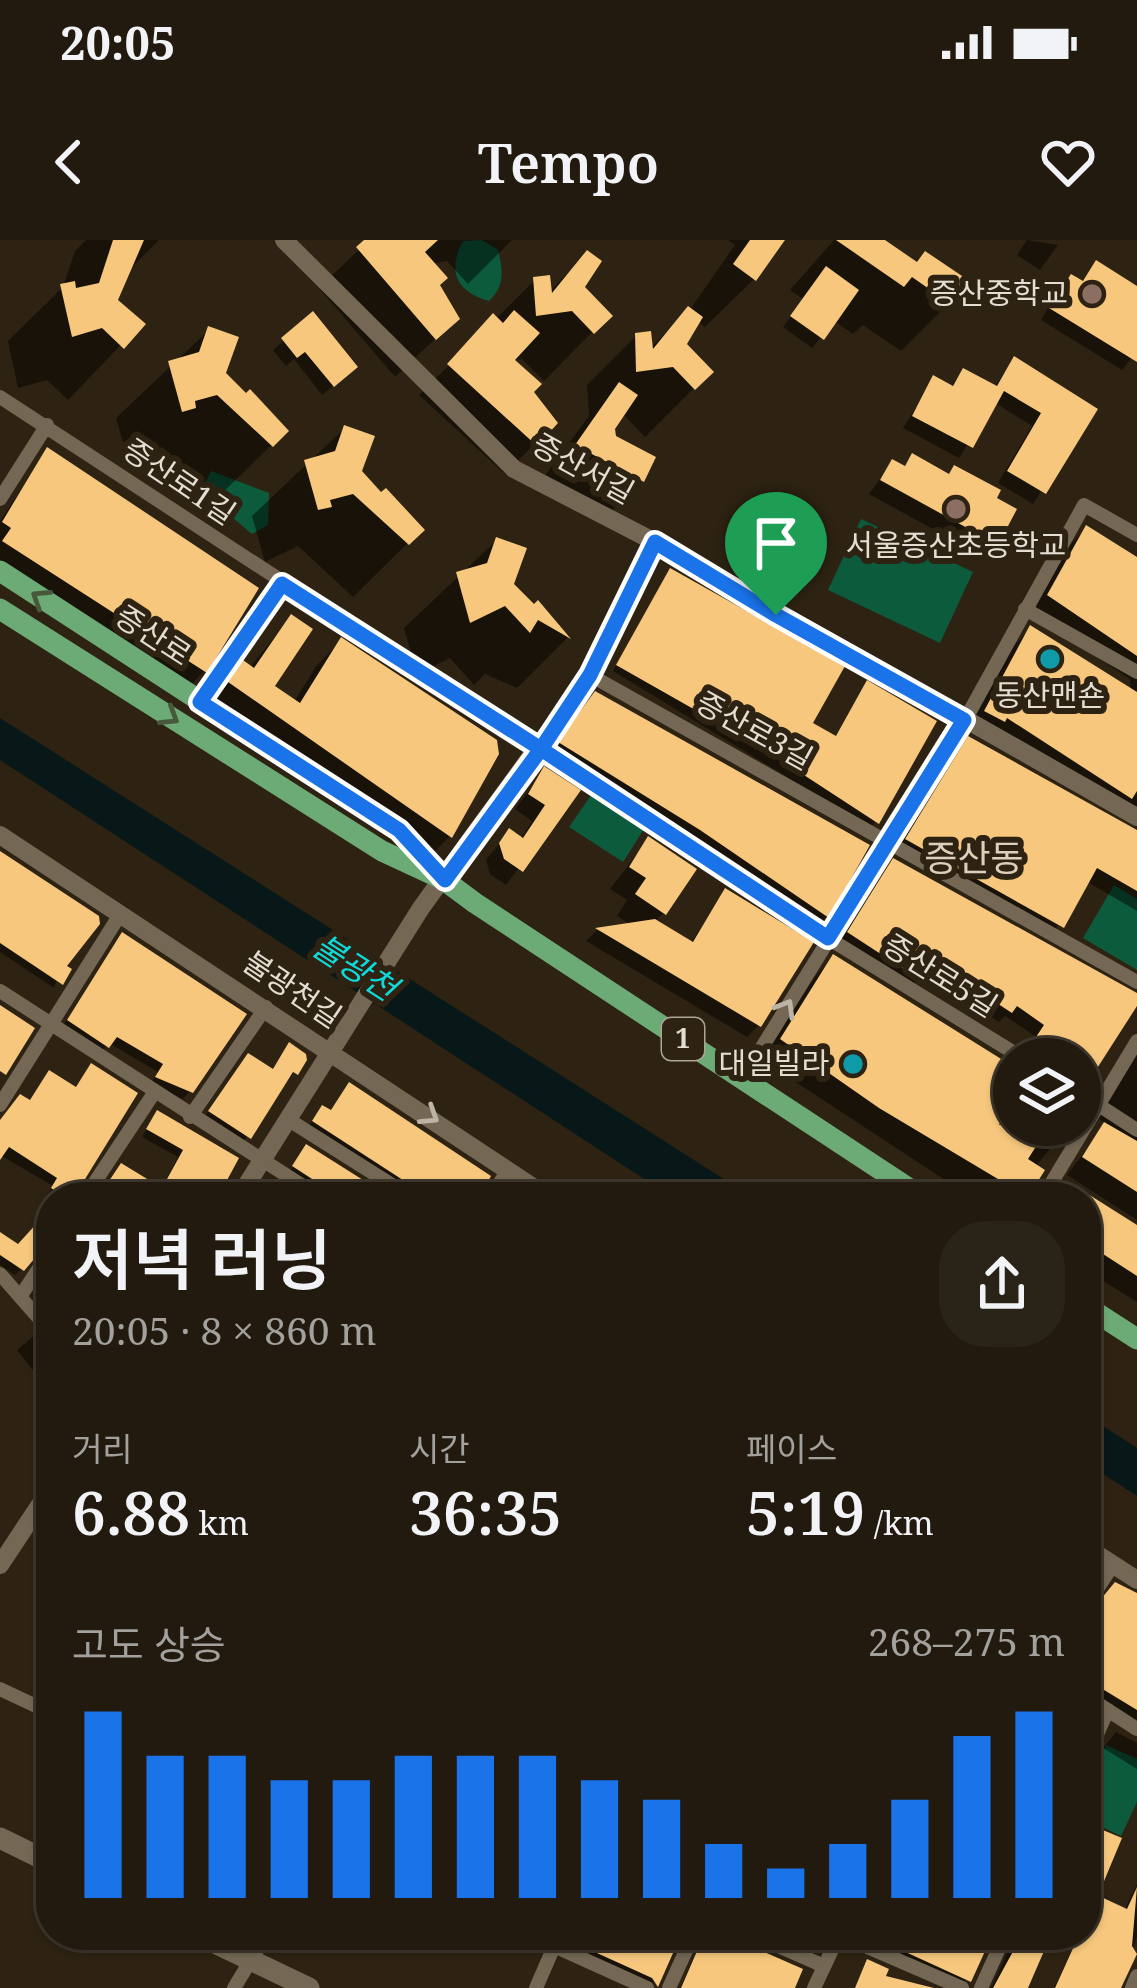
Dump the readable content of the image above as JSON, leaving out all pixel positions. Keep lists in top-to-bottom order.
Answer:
{
  "streets": {
    "main road": ["증산로", "1"],
    "street": [
      "증산서길",
      "증산로1길",
      "증산로3길",
      "증산로5길",
      "불광천길"
    ]
  },
  "districts": ["증산동"],
  "water": ["불광천"],
  "places": [
    "증산중학교",
    "서울증산초등학교",
    "동산맨숀",
    "대일빌라"
  ],
  "page": {
    "status": "20:05",
    "header": "Tempo",
    "heading": ["저녁 러닝", "20:05 · 8 × 860 m"],
    "stats": [
      ["거리", "6.88 km"],
      ["시간", "36:35"],
      ["페이스", "5:19 /km"]
    ],
    "chart": ["고도 상승", "268–275 m"]
  }
}
